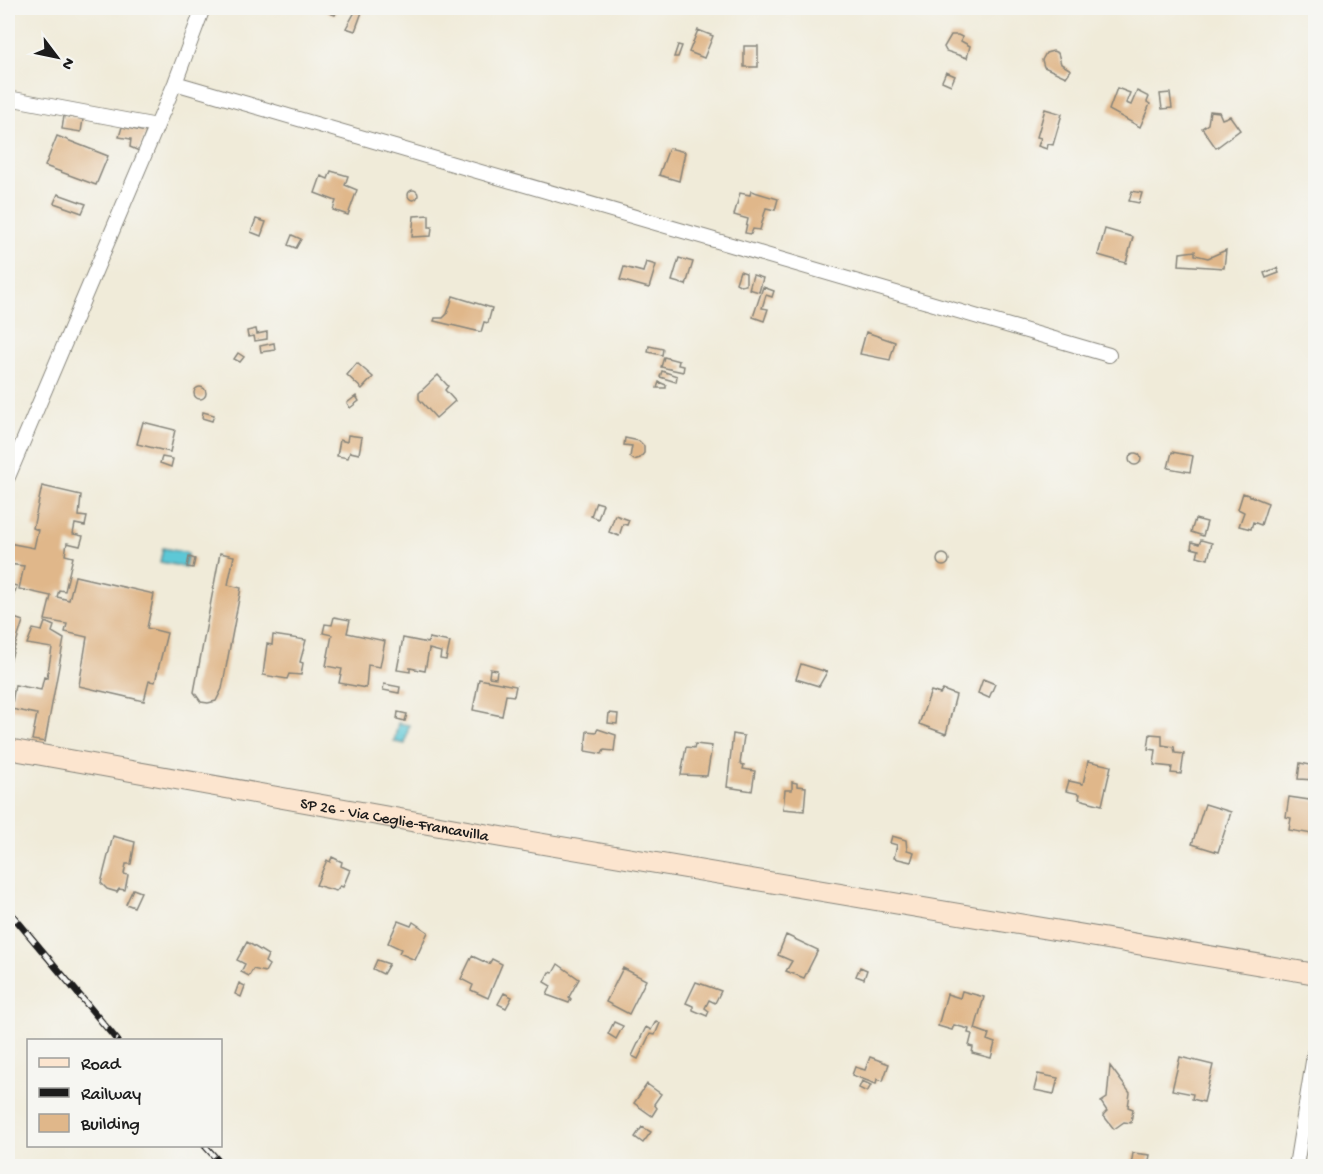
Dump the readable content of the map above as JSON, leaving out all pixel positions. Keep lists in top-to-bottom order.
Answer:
{
  "streets": {
    "main road": ["SP 26 - Via Ceglie-Francavilla"]
  },
  "legend": ["Road", "Railway", "Building"],
  "north": "bottom right"
}
